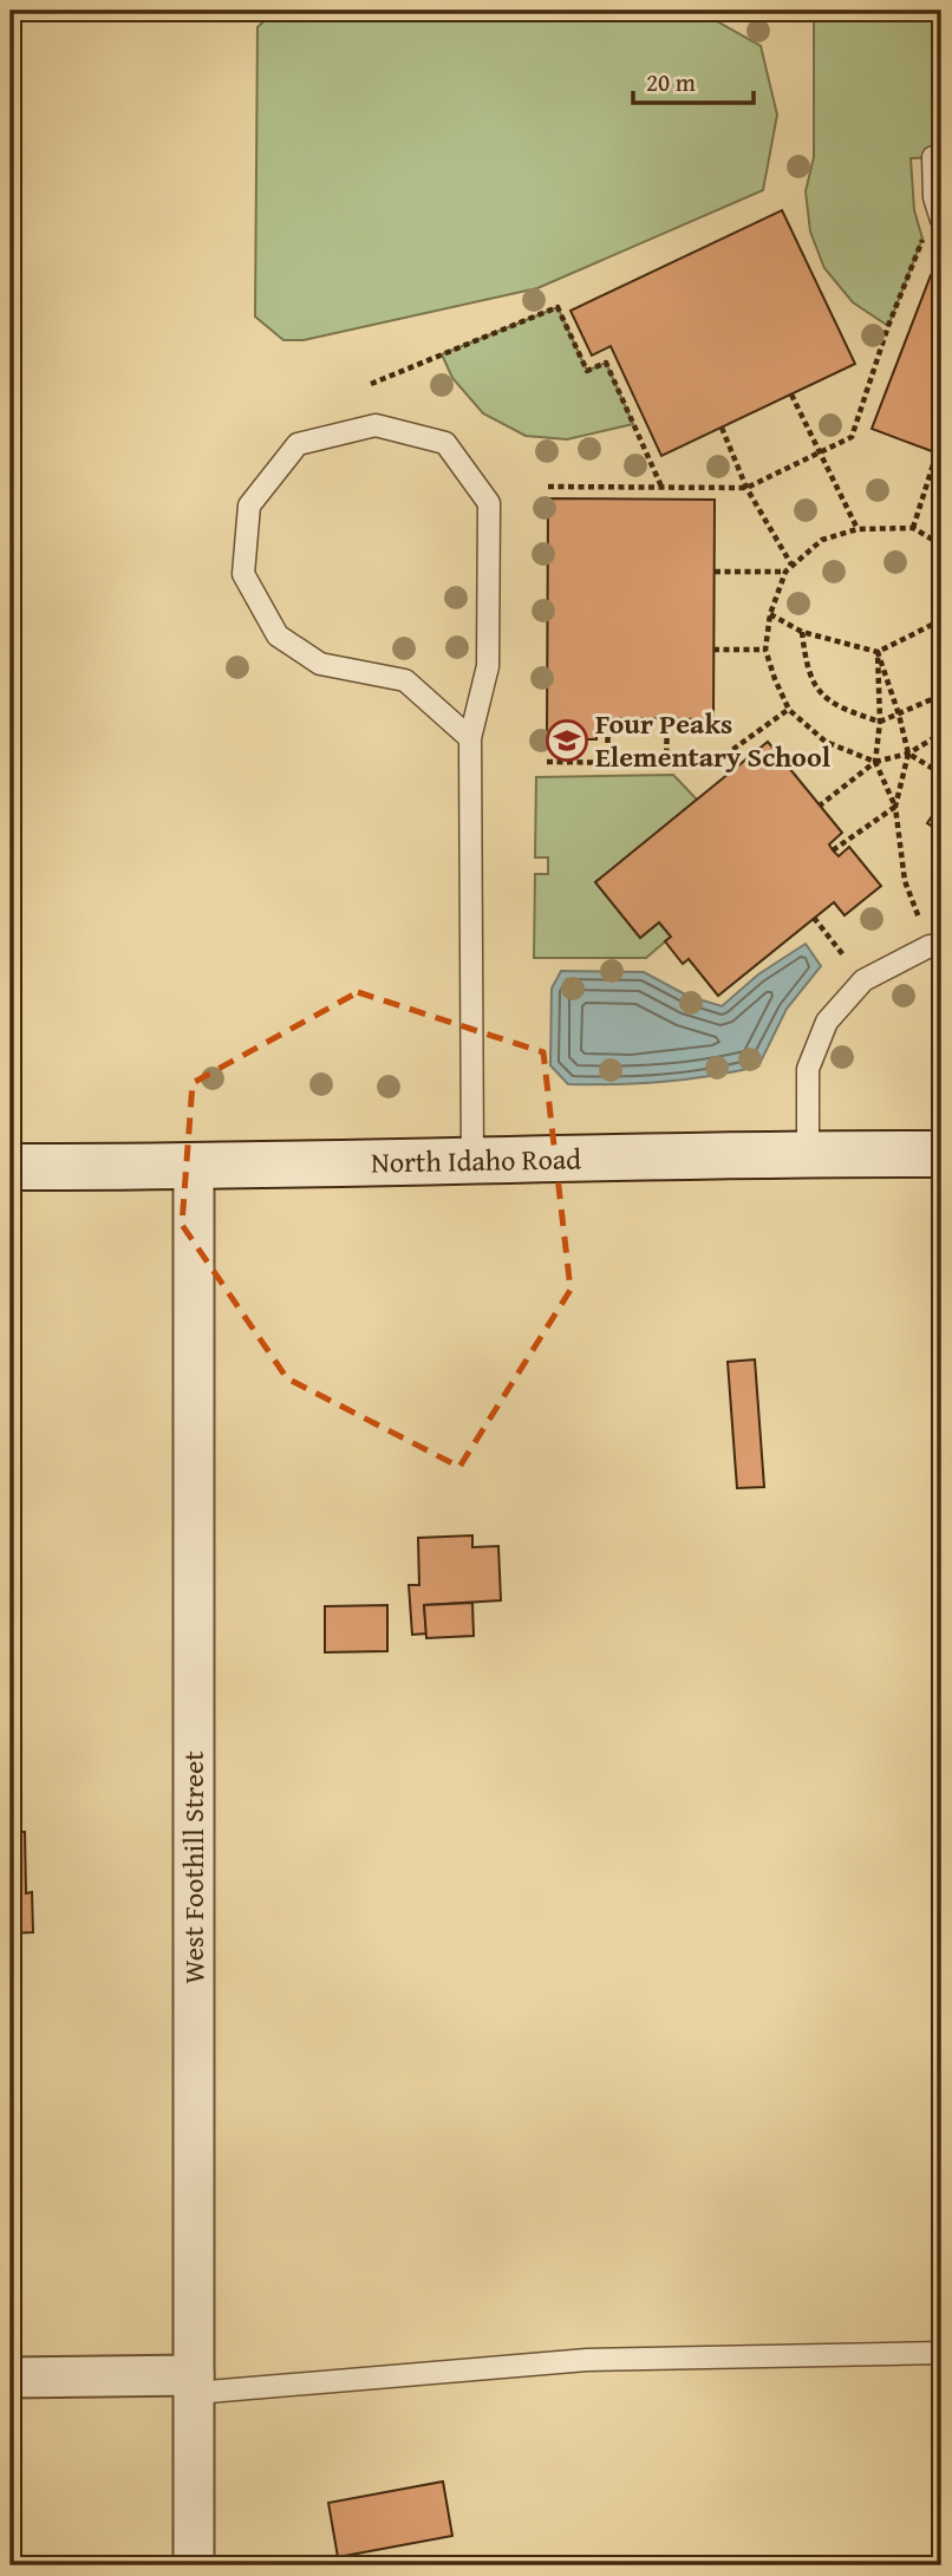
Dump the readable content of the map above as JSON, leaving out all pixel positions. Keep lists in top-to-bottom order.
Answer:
{
  "streets": {
    "street": ["North Idaho Road", "West Foothill Street"]
  },
  "crossings": [
    ["North Idaho Road", "West Foothill Street"]
  ],
  "places": {
    "school or university": ["Four Peaks Elementary School"]
  },
  "scale_bar": "20 m"
}
